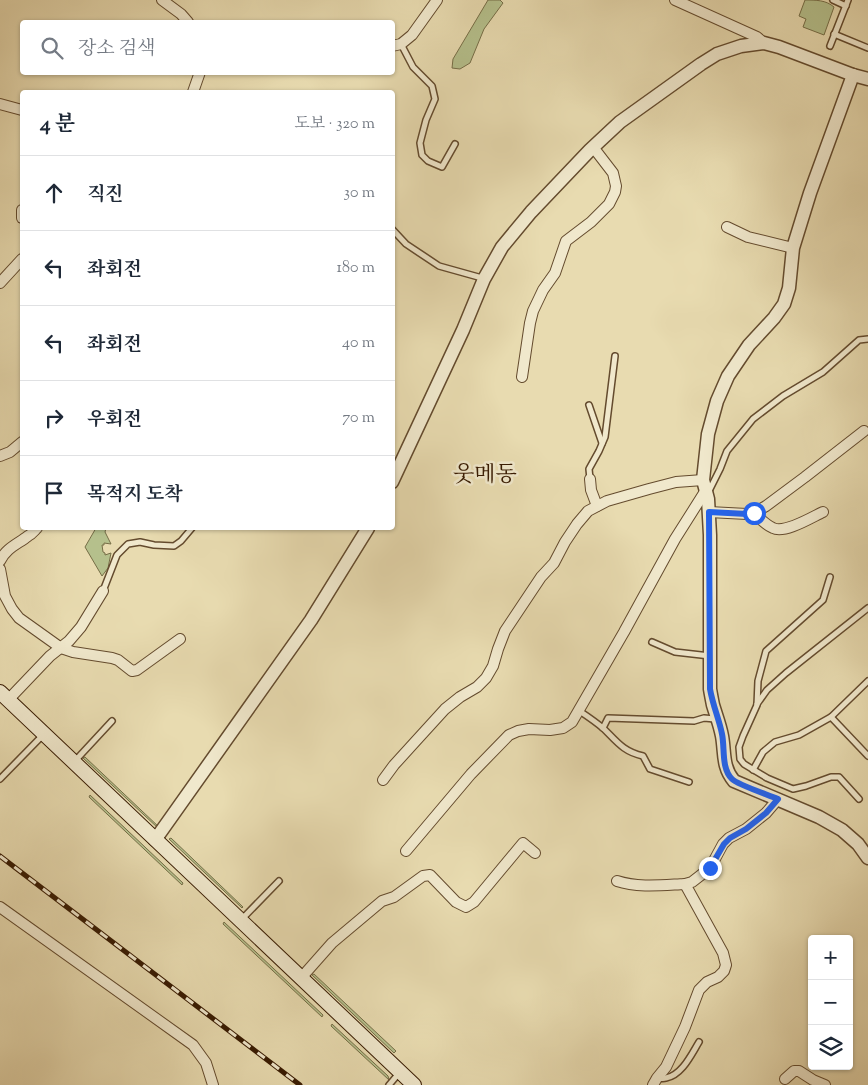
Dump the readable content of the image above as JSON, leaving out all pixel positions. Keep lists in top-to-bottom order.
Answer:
{
  "districts": ["웃메동"],
  "page": {
    "search": "장소 검색",
    "heading": ["4 분", "도보 · 320 m"],
    "list": [
      ["직진", "30 m"],
      ["좌회전", "180 m"],
      ["좌회전", "40 m"],
      ["우회전", "70 m"],
      "목적지 도착"
    ],
    "map_buttons": ["+", "−"]
  }
}
